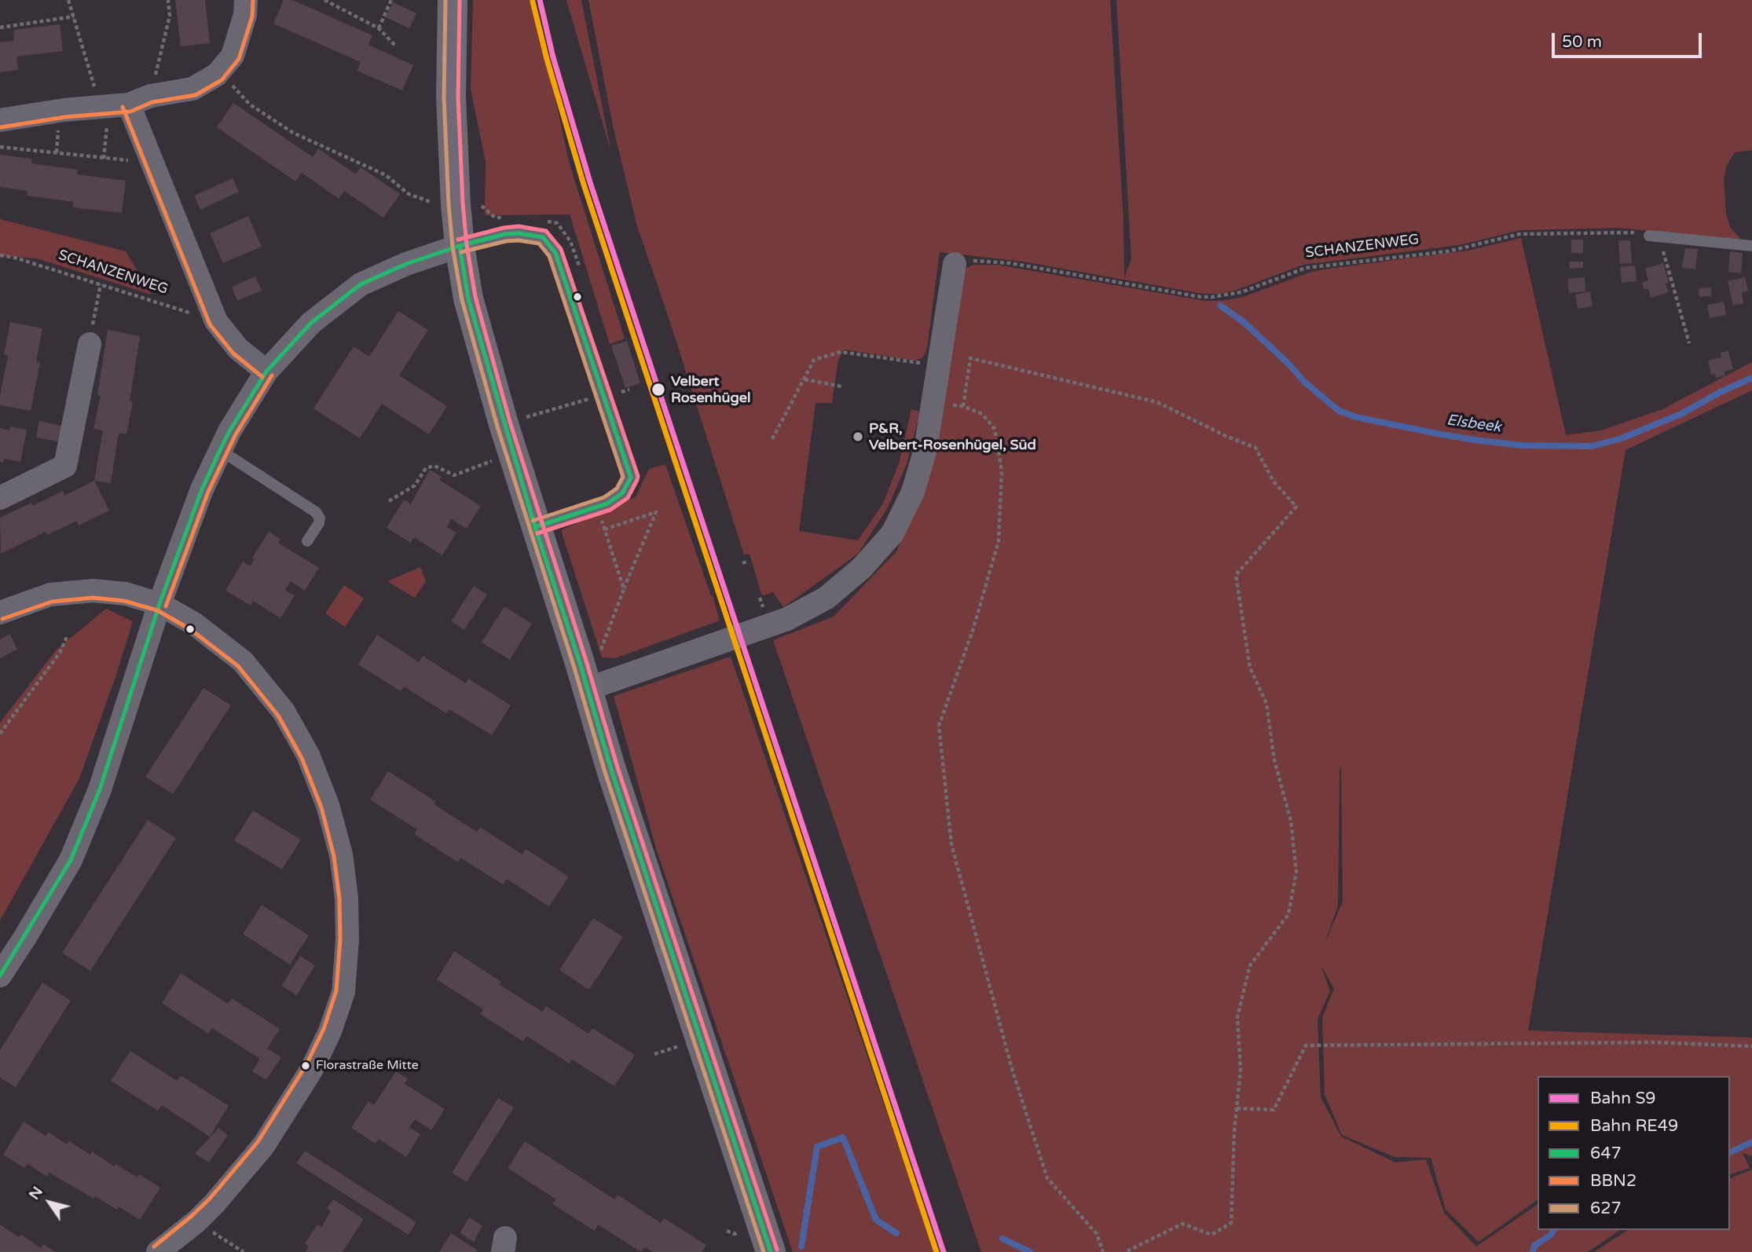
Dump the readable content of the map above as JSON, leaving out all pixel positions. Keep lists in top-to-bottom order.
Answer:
{
  "streets": {
    "path": ["SCHANZENWEG"]
  },
  "water": ["Elsbeek"],
  "places": ["Velbert Rosenhügel", "P&R, Velbert-Rosenhügel, Süd", "Florastraße Mitte"],
  "lines": [
    "rail line S9",
    "transit line BBN2",
    "transit line 627",
    "rail line RE49",
    "transit line 647"
  ],
  "legend": [
    "Bahn S9",
    "Bahn RE49",
    "647",
    "BBN2",
    "627"
  ],
  "scale_bar": "50 m",
  "north": "top left"
}
